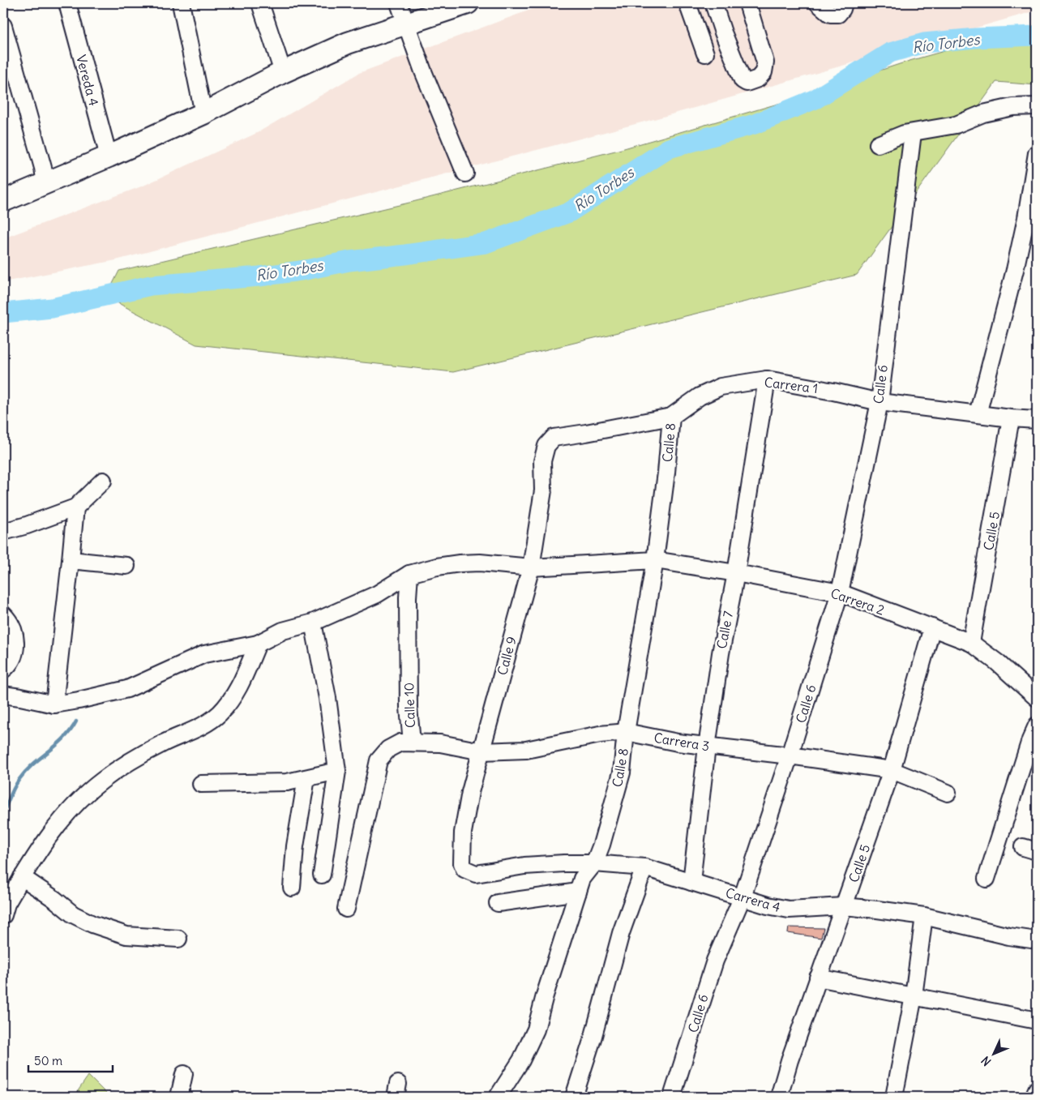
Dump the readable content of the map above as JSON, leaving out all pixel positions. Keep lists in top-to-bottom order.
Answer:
{
  "streets": {
    "street": [
      "Vereda 4",
      "Calle 6",
      "Carrera 1",
      "Calle 8",
      "Calle 5",
      "Carrera 2",
      "Calle 7",
      "Calle 9",
      "Calle 10",
      "Carrera 3",
      "Carrera 4"
    ]
  },
  "crossings": [
    ["Calle 6", "Carrera 1"],
    ["Calle 6", "Carrera 2"],
    ["Calle 6", "Carrera 3"],
    ["Calle 6", "Carrera 4"],
    ["Carrera 1", "Calle 8"],
    ["Carrera 1", "Calle 5"],
    ["Carrera 1", "Calle 7"],
    ["Carrera 1", "Calle 9"],
    ["Calle 8", "Carrera 2"],
    ["Calle 8", "Carrera 3"],
    ["Calle 8", "Carrera 4"],
    ["Calle 5", "Carrera 2"],
    ["Calle 5", "Carrera 3"],
    ["Calle 5", "Carrera 4"],
    ["Carrera 2", "Calle 7"],
    ["Carrera 2", "Calle 9"],
    ["Carrera 2", "Calle 10"],
    ["Calle 7", "Carrera 3"],
    ["Calle 7", "Carrera 4"],
    ["Calle 9", "Carrera 3"],
    ["Calle 9", "Carrera 4"],
    ["Calle 10", "Carrera 3"]
  ],
  "water": ["Río Torbes"],
  "scale_bar": "50 m",
  "north": "bottom left"
}
